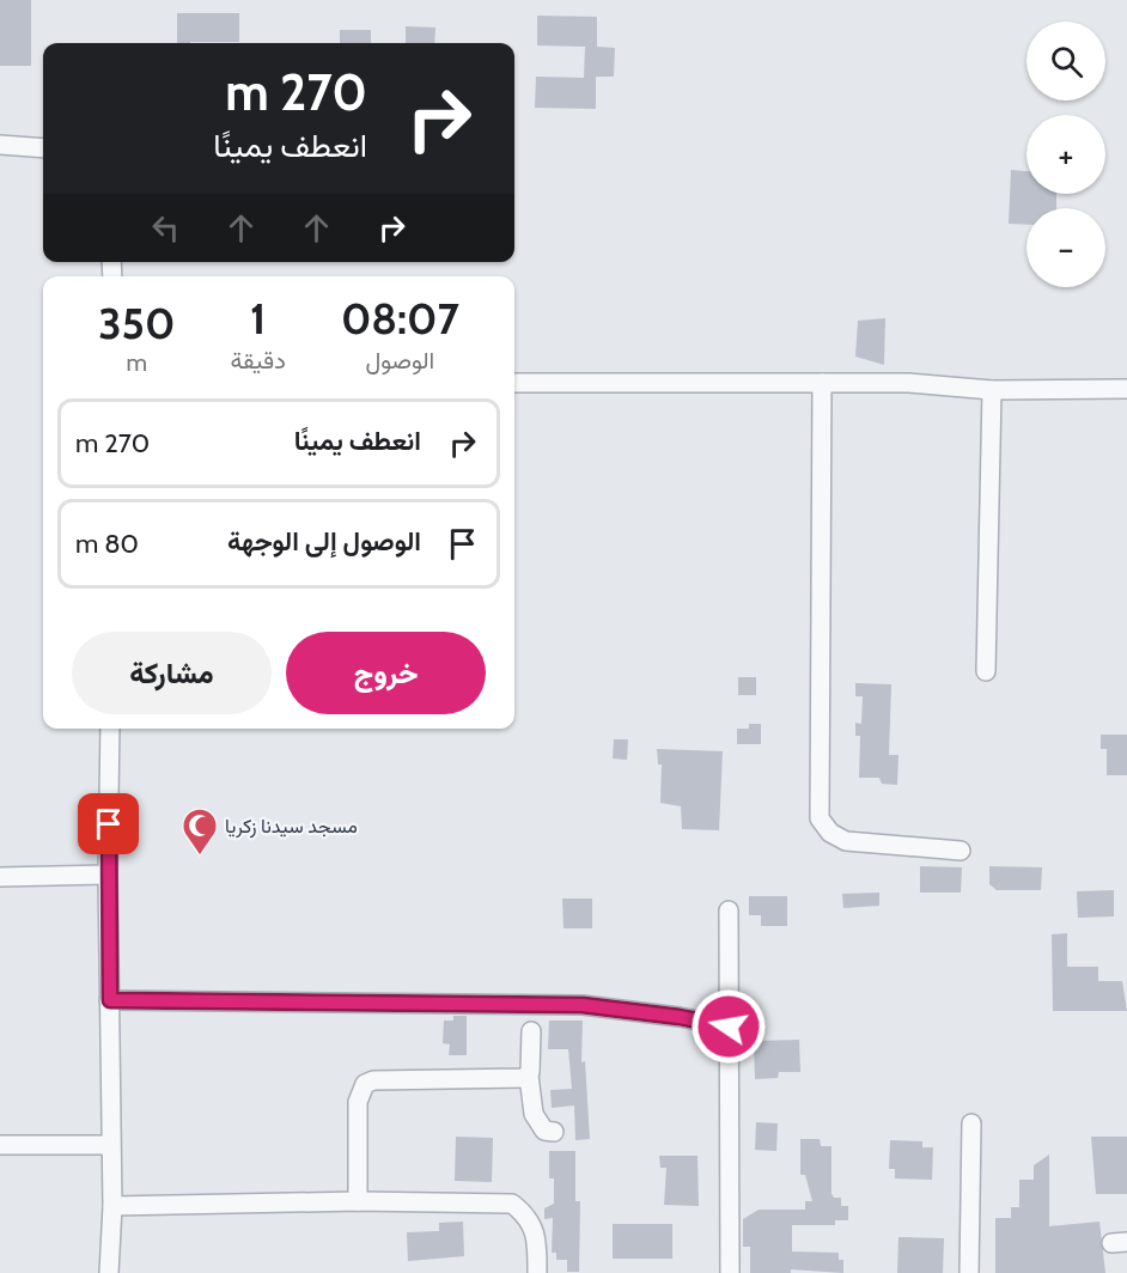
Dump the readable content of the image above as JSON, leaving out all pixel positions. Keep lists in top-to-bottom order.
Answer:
{
  "places": {
    "mosque": ["مسجد سيدنا زكريا"]
  },
  "page": {
    "map_buttons": ["+", "−"],
    "turn": ["270 m", "انعطف يمينًا"],
    "eta": [
      "08:07",
      "الوصول",
      "1",
      "دقيقة",
      "350",
      "m"
    ],
    "list": [
      {
        "name": "انعطف يمينًا",
        "value": "270 m"
      },
      {
        "name": "الوصول إلى الوجهة",
        "value": "80 m"
      }
    ],
    "buttons": ["خروج", "مشاركة"]
  }
}
